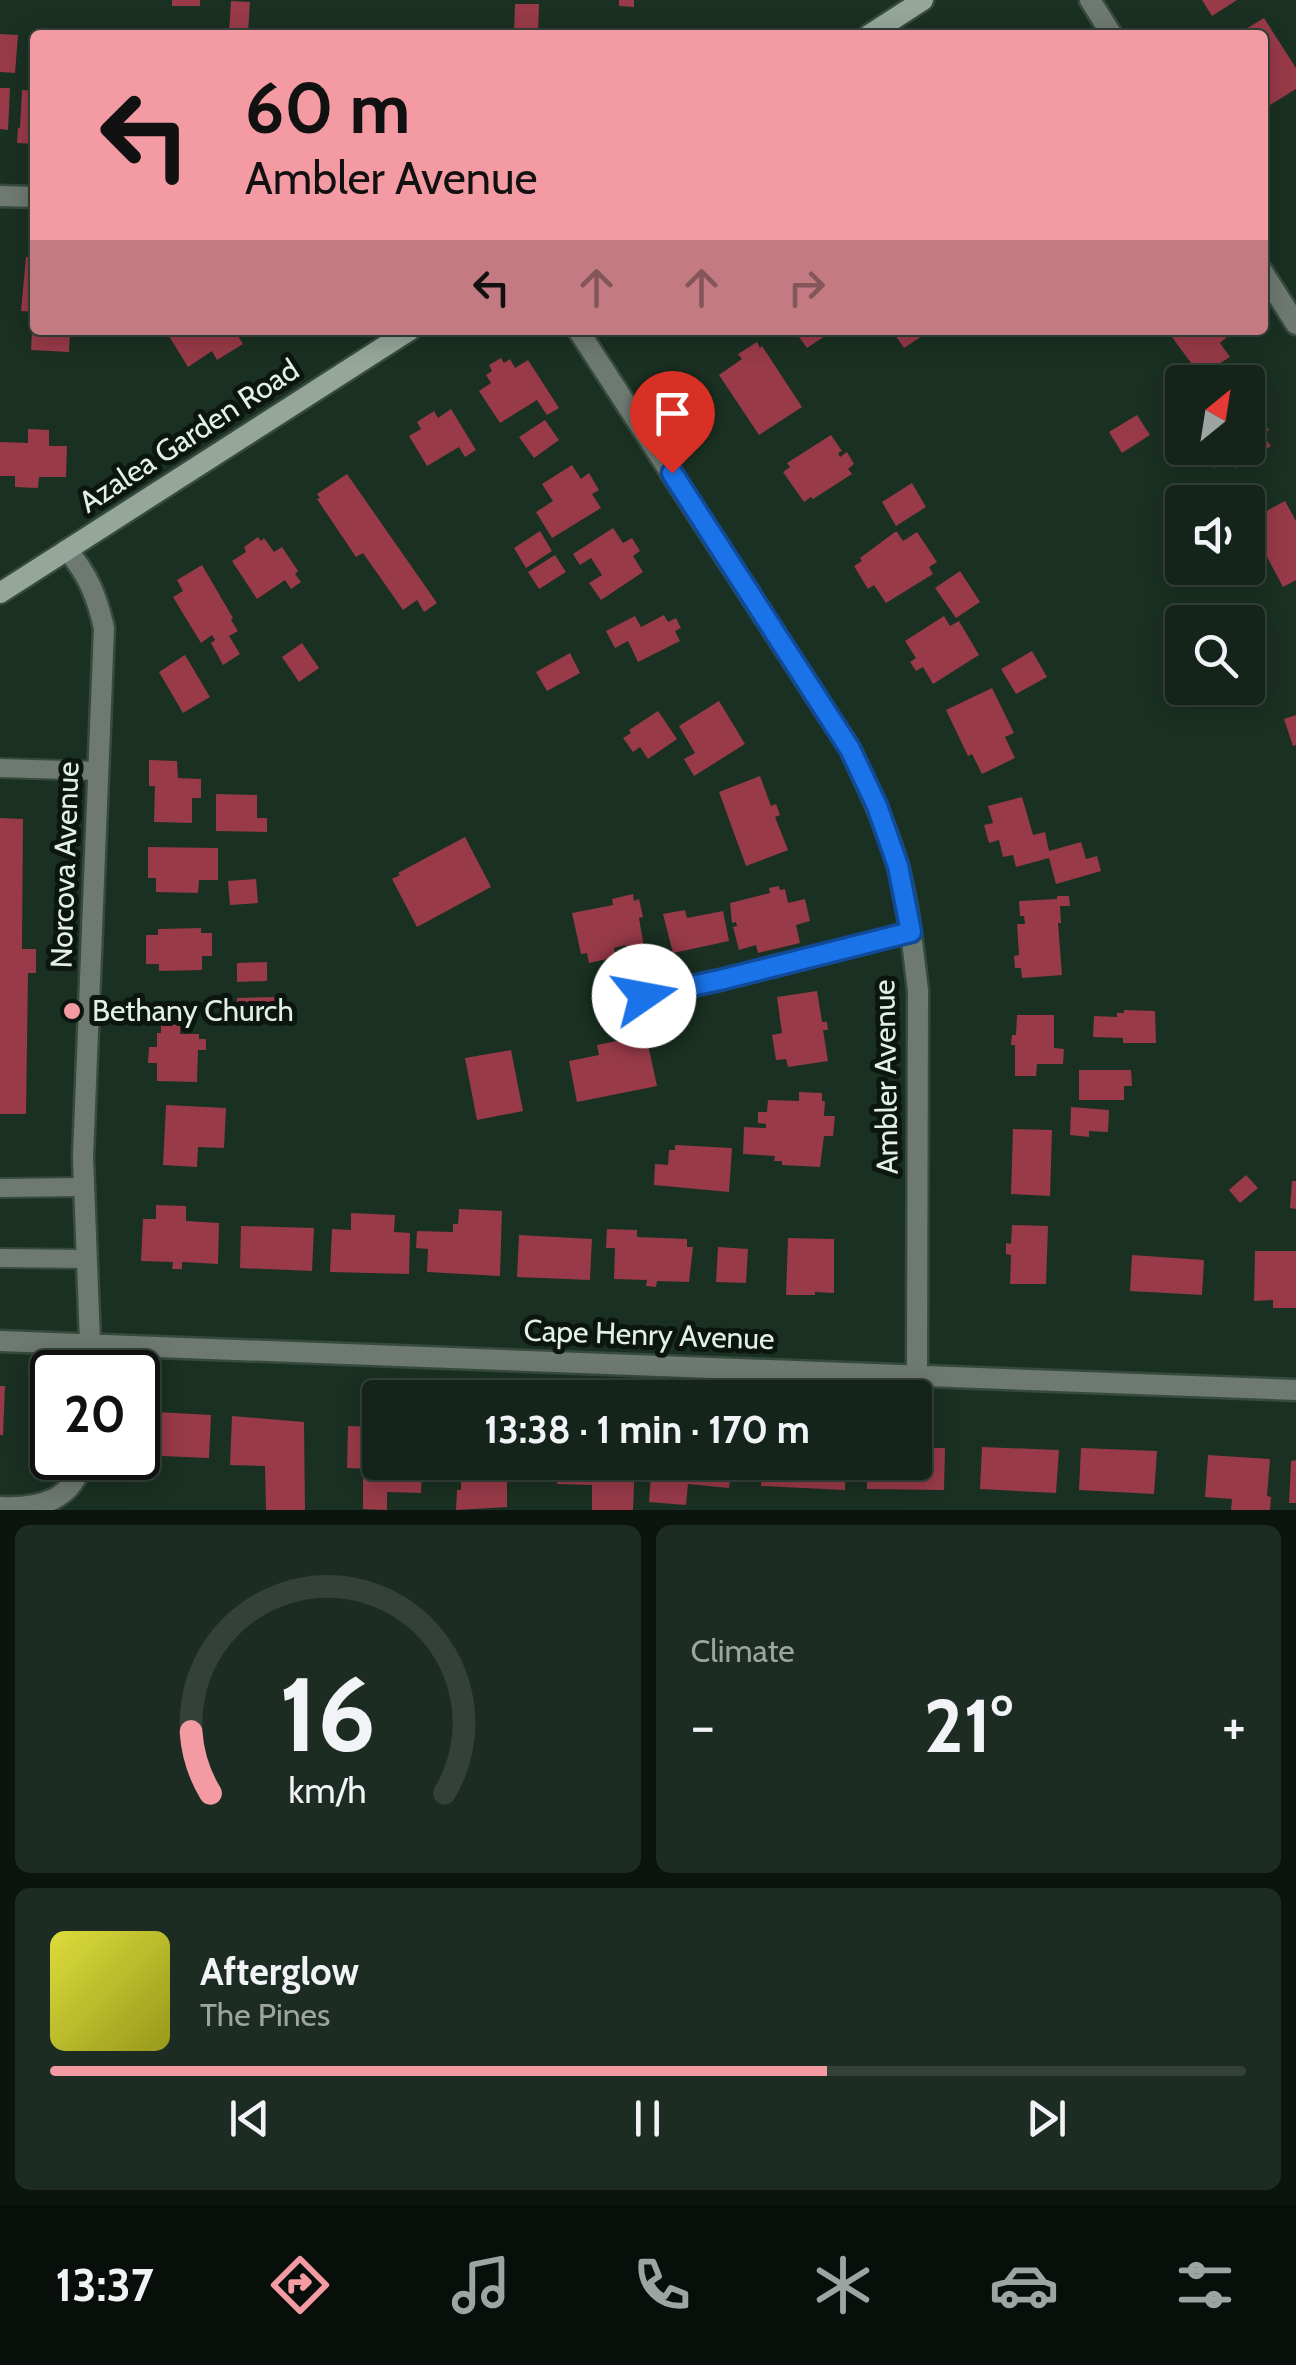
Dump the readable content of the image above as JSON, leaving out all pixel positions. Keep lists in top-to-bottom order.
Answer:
{
  "streets": {
    "main road": ["Azalea Garden Road"],
    "street": ["Norcova Avenue", "Ambler Avenue", "Cape Henry Avenue"]
  },
  "crossings": [
    ["Azalea Garden Road", "Norcova Avenue"],
    ["Norcova Avenue", "Cape Henry Avenue"],
    ["Ambler Avenue", "Cape Henry Avenue"]
  ],
  "places": ["Bethany Church"],
  "north": "top right",
  "page": {
    "turn": ["60 m", "Ambler Avenue"],
    "limit": "20",
    "trip": "13:38 · 1 min · 170 m",
    "tile": "Climate",
    "heat": ["−", "21°", "+"],
    "song": ["Afterglow", "The Pines"],
    "tabs": "13:37",
    "gauge": ["16", "km/h"]
  }
}
